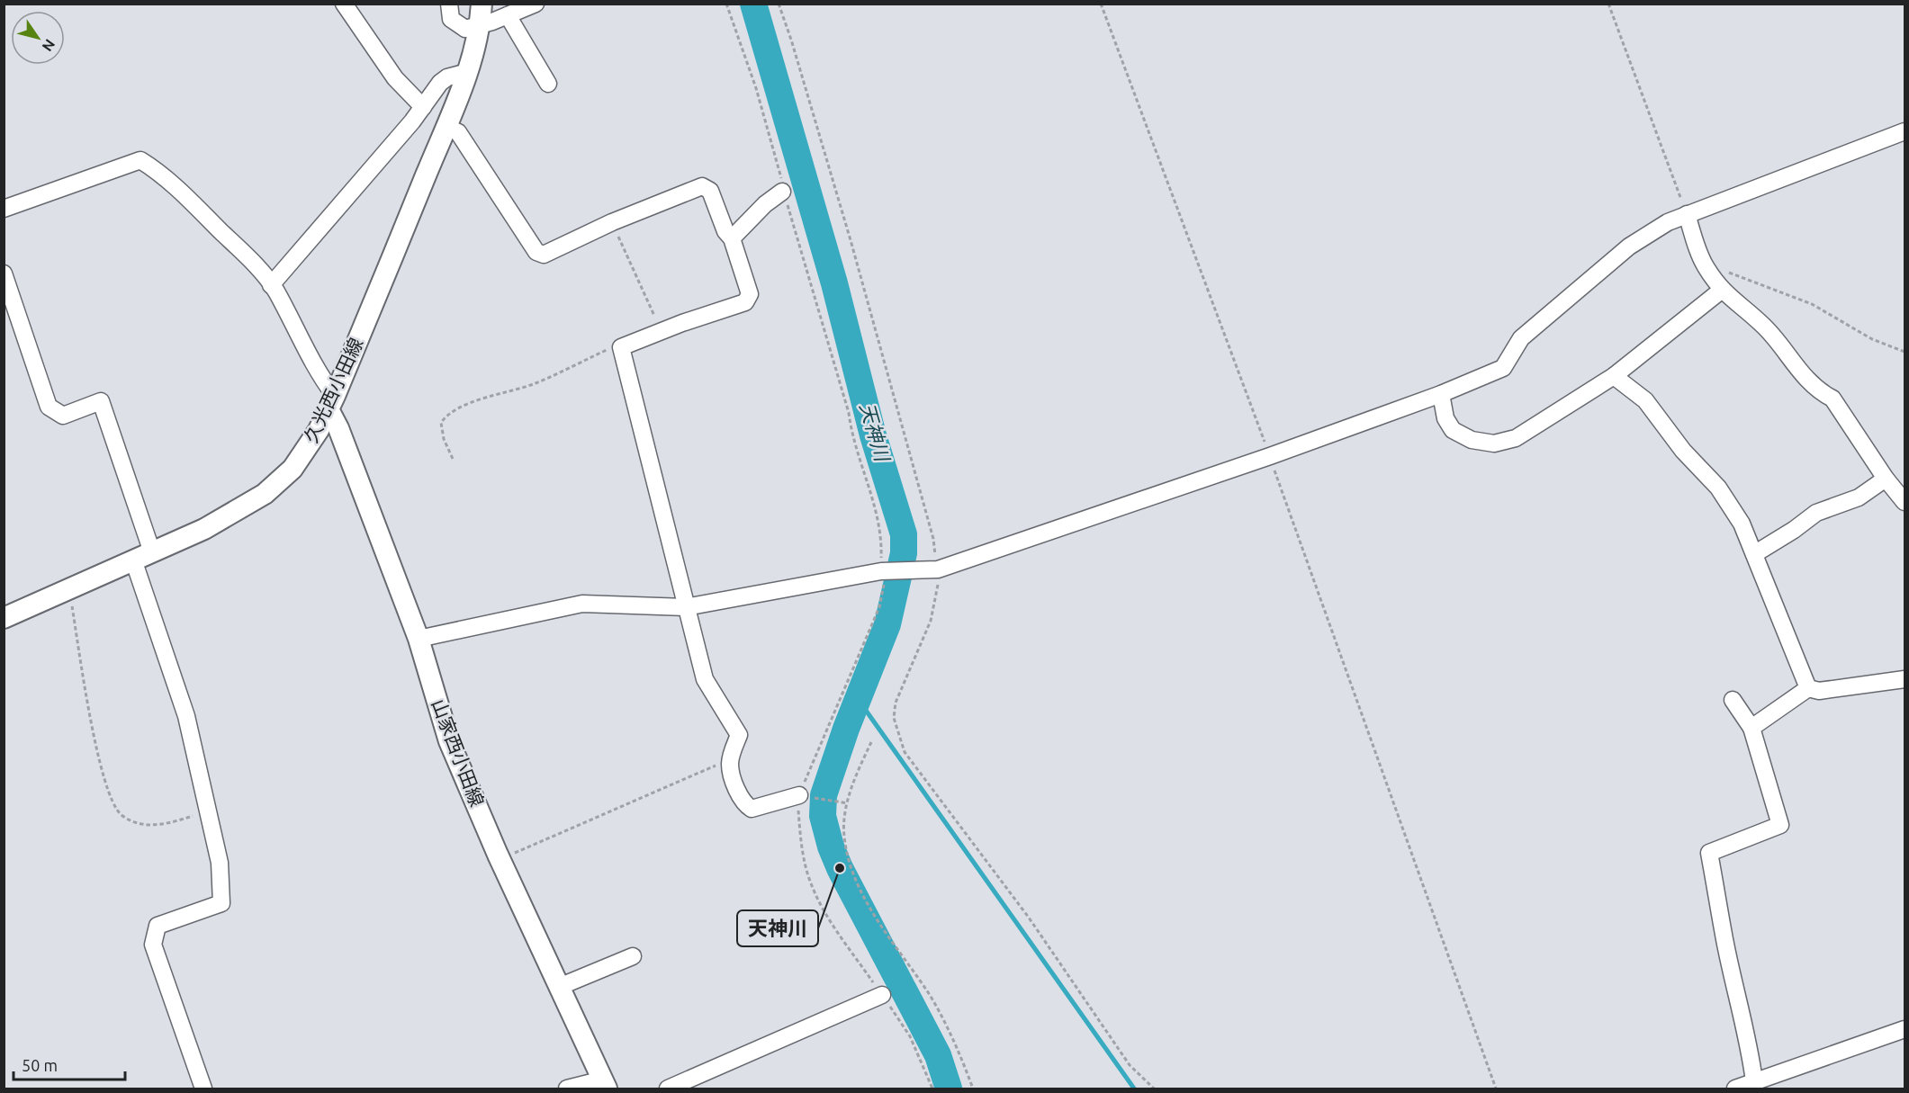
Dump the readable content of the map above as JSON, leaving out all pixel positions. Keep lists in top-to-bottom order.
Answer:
{
  "streets": {
    "main road": ["久光西小田線", "山家西小田線"]
  },
  "crossings": [
    ["久光西小田線", "山家西小田線"]
  ],
  "water": ["天神川"],
  "places": ["天神川"],
  "scale_bar": "50 m",
  "north": "bottom right"
}
